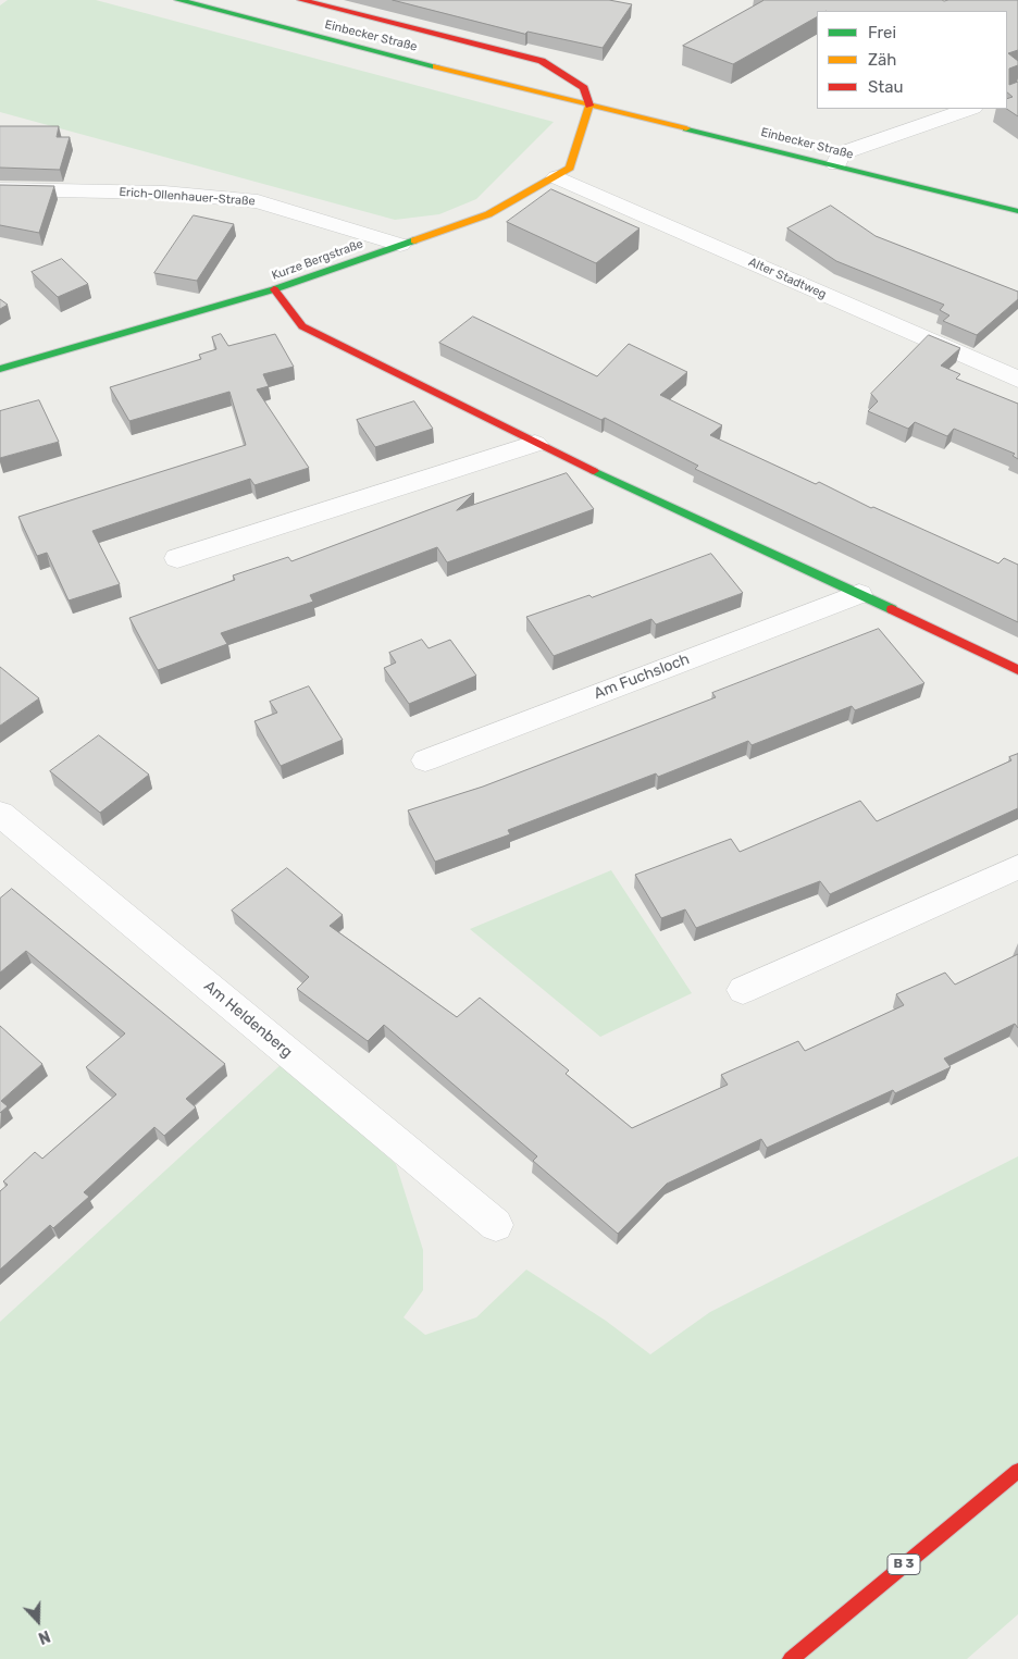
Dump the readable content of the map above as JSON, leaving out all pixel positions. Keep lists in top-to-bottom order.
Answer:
{
  "streets": {
    "street": [
      "Einbecker Straße",
      "Erich-Ollenhauer-Straße",
      "Kurze Bergstraße",
      "Alter Stadtweg",
      "Am Fuchsloch",
      "Am Heldenberg",
      "B 3"
    ]
  },
  "crossings": [
    ["Einbecker Straße", "Kurze Bergstraße"],
    ["Erich-Ollenhauer-Straße", "Kurze Bergstraße"],
    ["Kurze Bergstraße", "Alter Stadtweg"]
  ],
  "legend": ["Frei", "Zäh", "Stau"],
  "north": "bottom"
}
